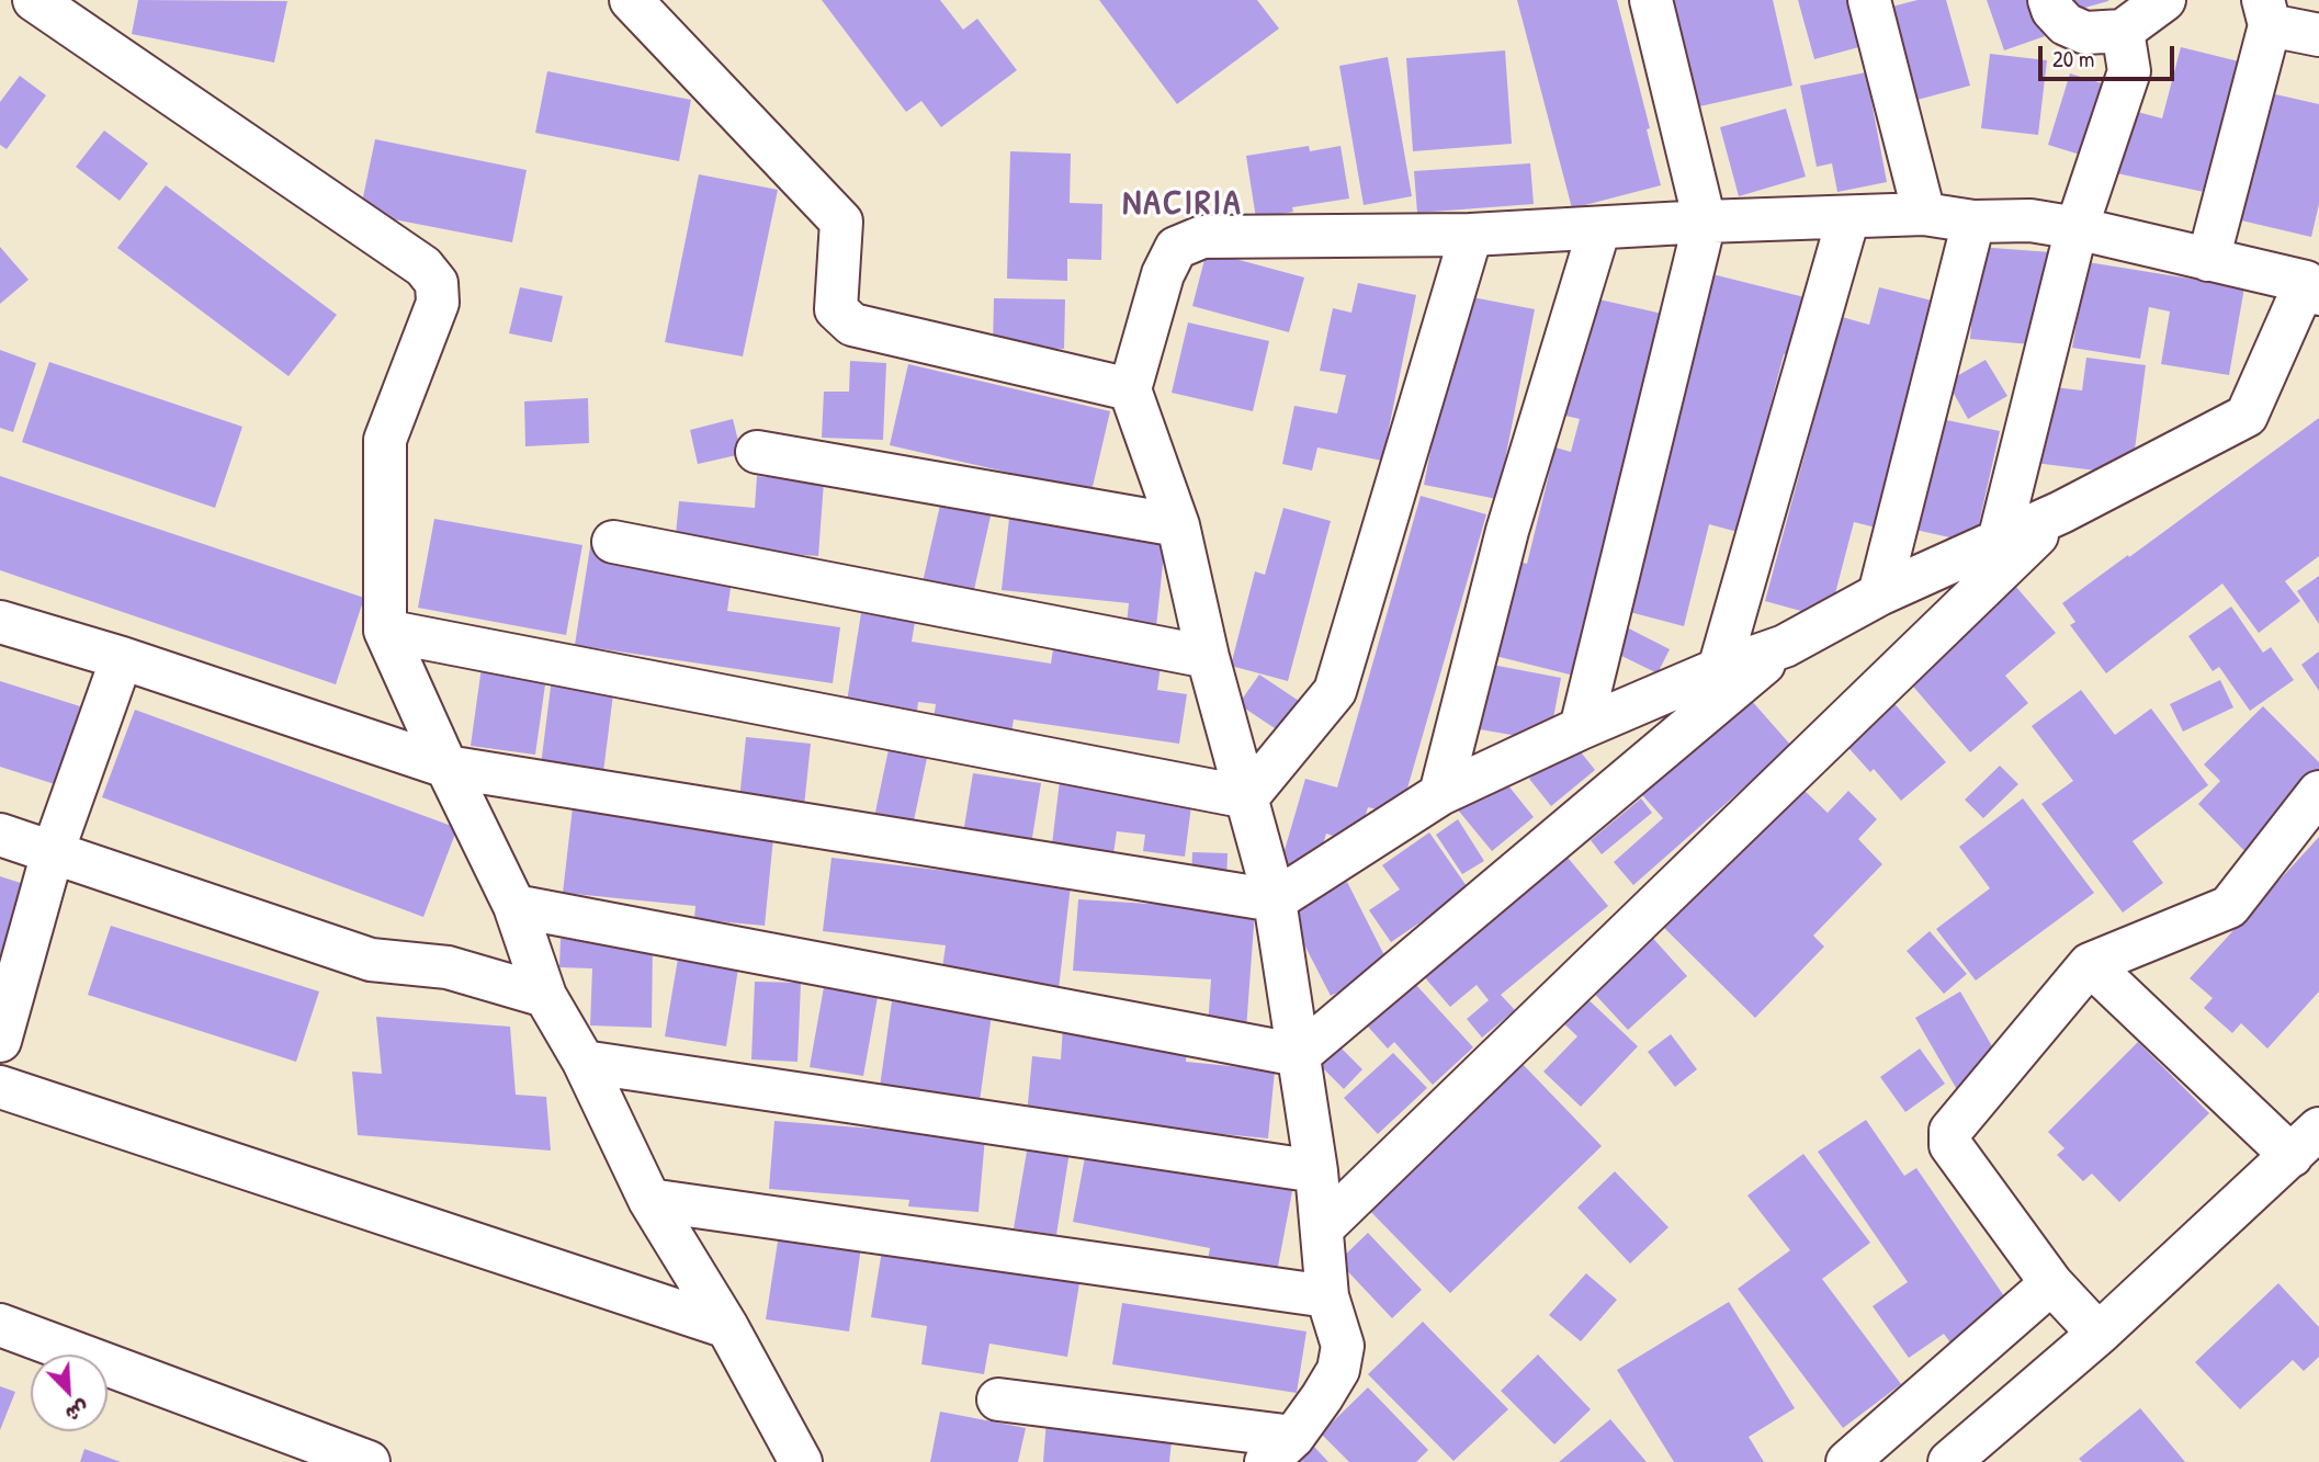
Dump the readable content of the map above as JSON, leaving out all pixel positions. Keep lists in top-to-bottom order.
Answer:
{
  "districts": ["NACIRIA"],
  "scale_bar": "20 m",
  "north": "bottom right"
}
